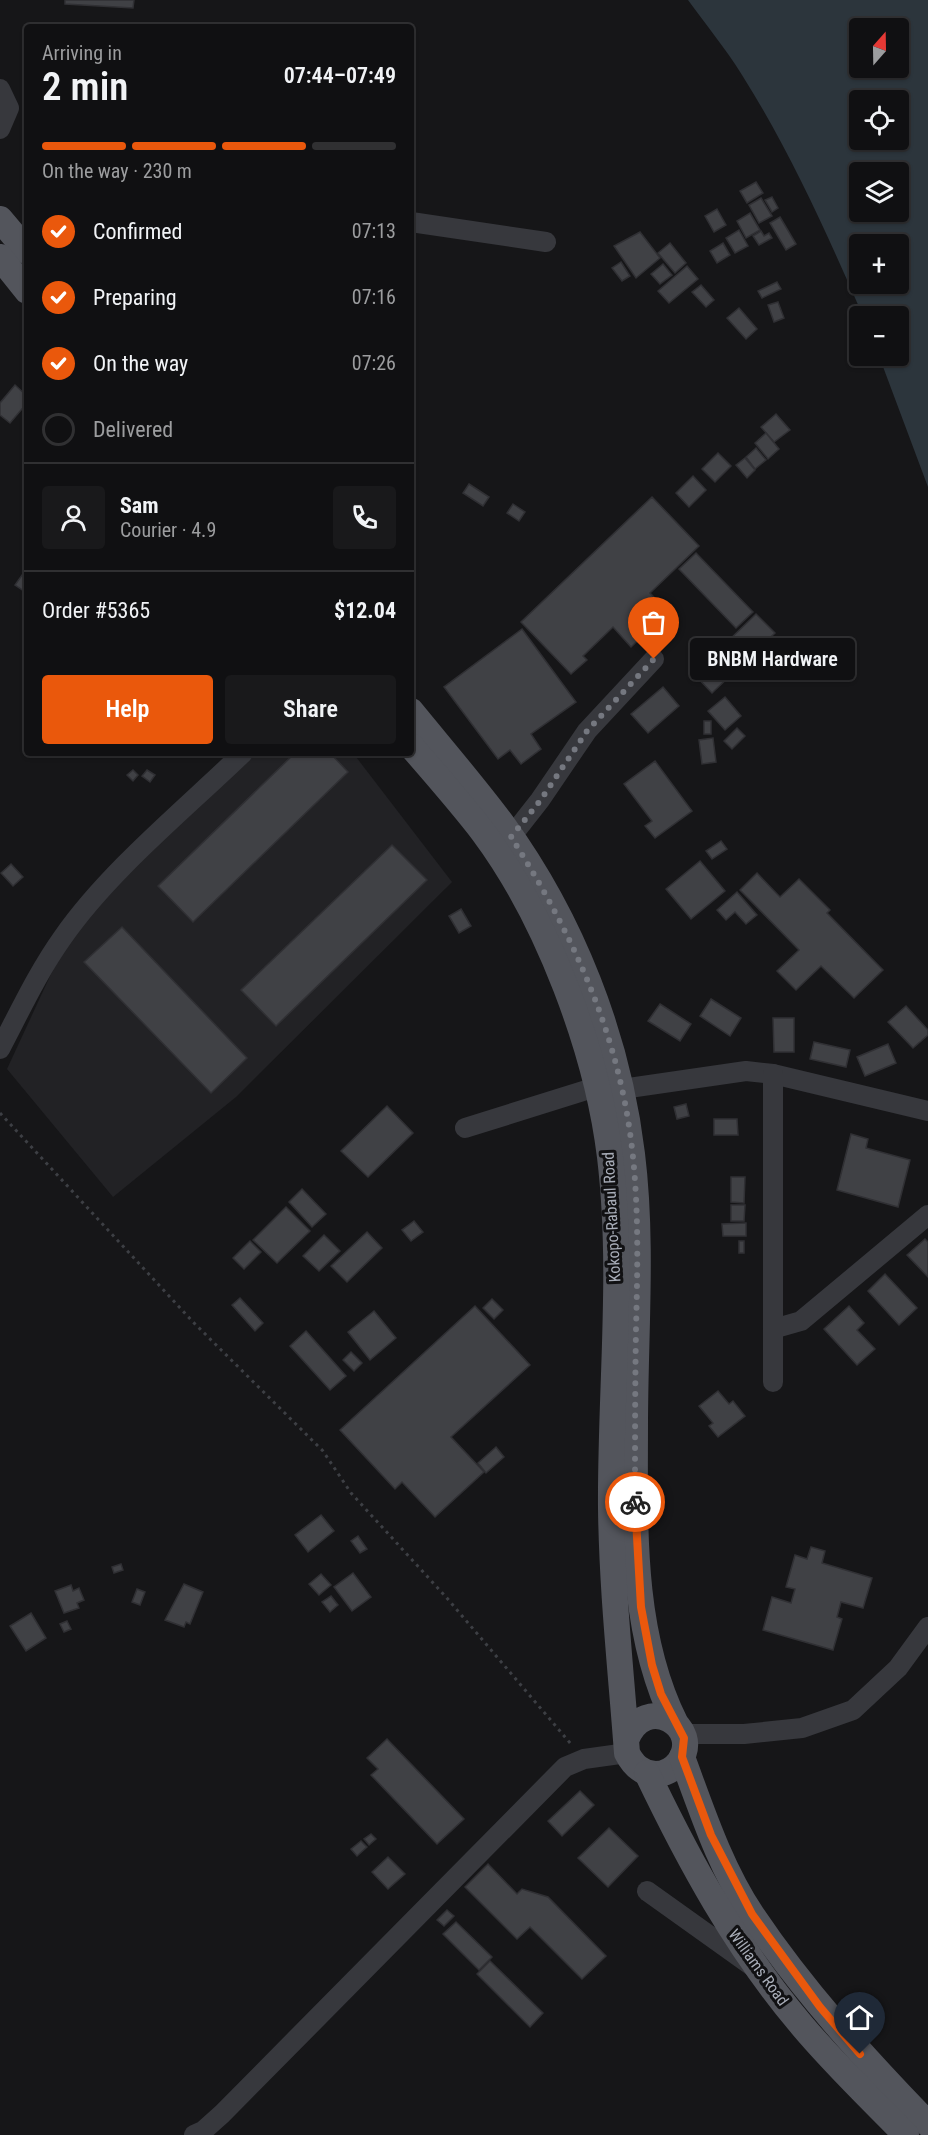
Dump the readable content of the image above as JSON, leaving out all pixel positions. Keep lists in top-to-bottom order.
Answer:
{
  "streets": {
    "main road": ["Kokopo-Rabaul Road", "Williams Road"]
  },
  "crossings": [
    ["Kokopo-Rabaul Road", "Williams Road"]
  ],
  "places": ["BNBM Hardware"],
  "north": "top",
  "page": {
    "map_buttons": ["+", "−"],
    "heading": ["2 min", "Arriving in", "07:44–07:49"],
    "panel": [
      "Sam",
      "Courier · 4.9",
      "Order #5365",
      "$12.04"
    ],
    "bar": "On the way · 230 m",
    "list": [
      ["Confirmed", "07:13"],
      ["Preparing", "07:16"],
      ["On the way", "07:26"],
      "Delivered"
    ],
    "bubble": "BNBM Hardware",
    "buttons": ["Help", "Share"]
  }
}
